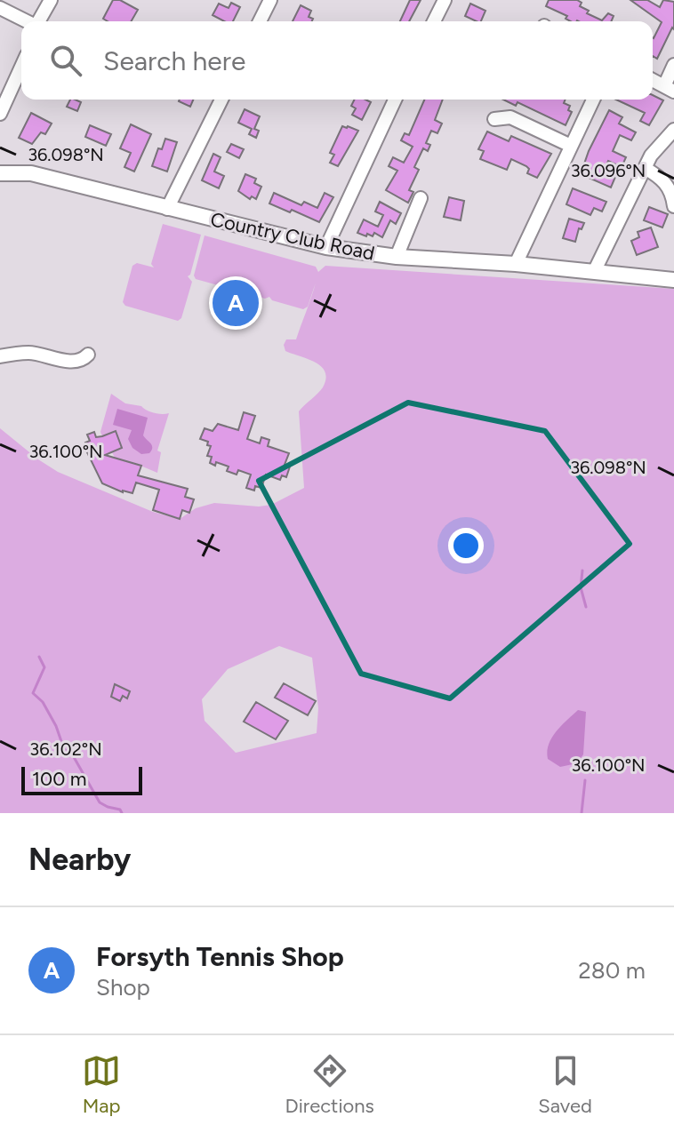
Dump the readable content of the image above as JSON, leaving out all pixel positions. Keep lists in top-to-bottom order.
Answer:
{
  "streets": {
    "main road": ["Country Club Road"]
  },
  "scale_bar": "100 m",
  "page": {
    "search": "Search here",
    "pins": "A",
    "scale": "100 m",
    "heading": "Nearby",
    "list": [
      {
        "mark": "A",
        "name": "Forsyth Tennis Shop",
        "note": "Shop",
        "value": "280 m"
      }
    ],
    "nav": ["Map", "Directions", "Saved"]
  },
  "coordinates": [
    "36.098°N",
    "36.096°N",
    "36.100°N",
    "36.102°N"
  ]
}
